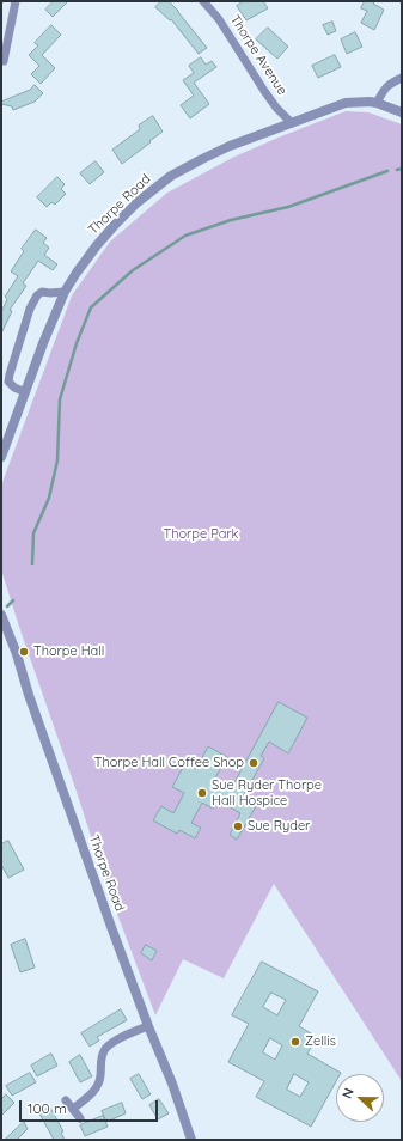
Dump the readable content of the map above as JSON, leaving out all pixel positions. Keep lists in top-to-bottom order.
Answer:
{
  "streets": {
    "street": ["Thorpe Avenue", "Thorpe Road"]
  },
  "crossings": [
    ["Thorpe Avenue", "Thorpe Road"]
  ],
  "parks": ["Thorpe Park"],
  "places": [
    "Thorpe Hall",
    "Thorpe Hall Coffee Shop",
    "Sue Ryder Thorpe Hall Hospice",
    "Sue Ryder",
    "Zellis"
  ],
  "scale_bar": "100 m",
  "north": "left"
}
